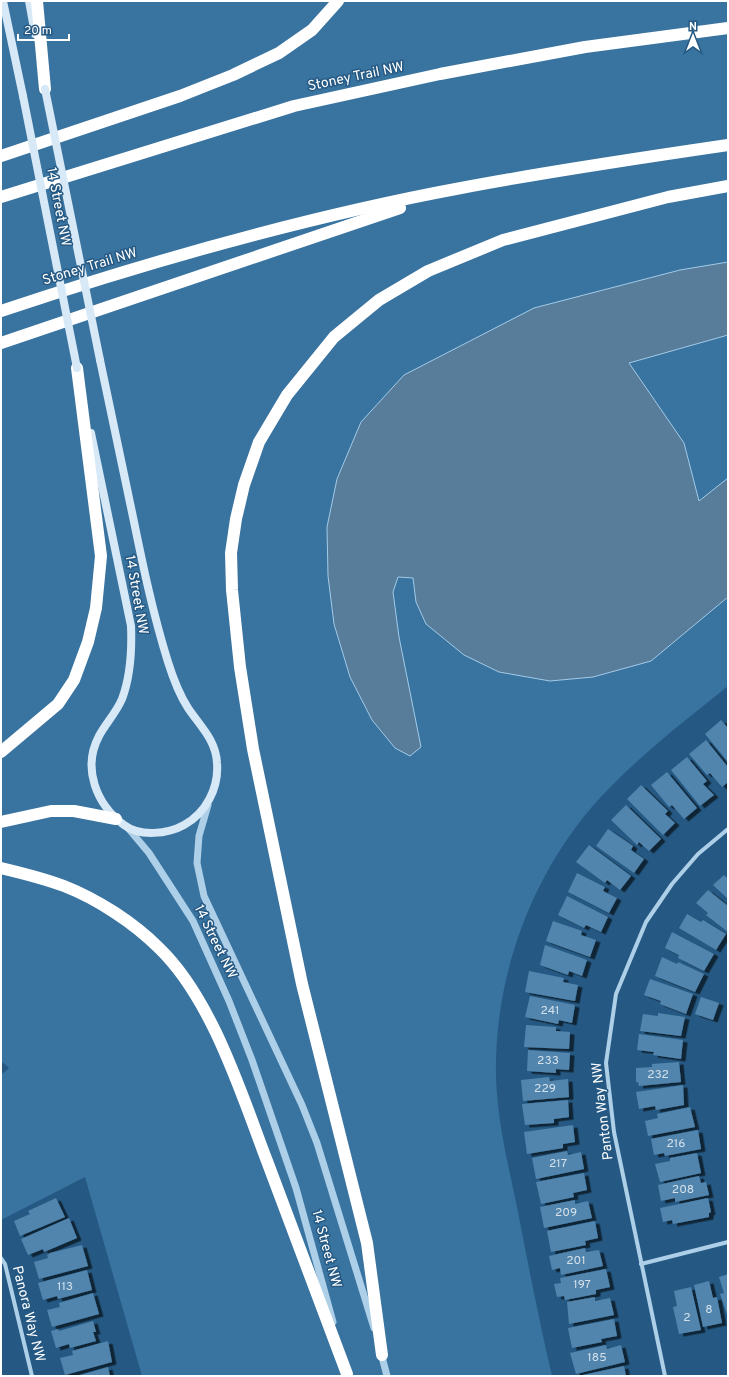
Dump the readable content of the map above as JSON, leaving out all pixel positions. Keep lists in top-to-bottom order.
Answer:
{
  "streets": {
    "highway": ["Stoney Trail NW"],
    "main road": ["14 Street NW"],
    "street": ["Panton Way NW", "Panora Way NW"]
  },
  "house_numbers": [
    "241",
    "233",
    "232",
    "229",
    "216",
    "217",
    "208",
    "209",
    "201",
    "197",
    "113",
    "8",
    "2",
    "185"
  ],
  "scale_bar": "20 m",
  "north": "top"
}
